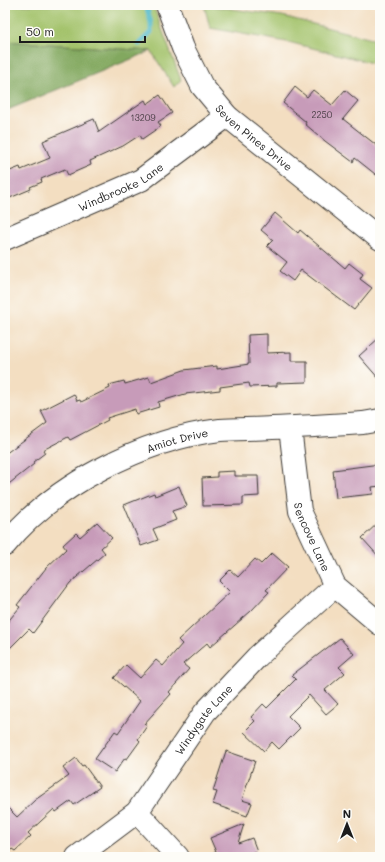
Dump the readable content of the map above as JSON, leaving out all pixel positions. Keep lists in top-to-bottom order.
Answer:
{
  "streets": {
    "street": [
      "Seven Pines Drive",
      "Windbrooke Lane",
      "Amiot Drive",
      "Sencove Lane",
      "Windygate Lane"
    ]
  },
  "crossings": [
    ["Seven Pines Drive", "Windbrooke Lane"],
    ["Amiot Drive", "Sencove Lane"],
    ["Sencove Lane", "Windygate Lane"]
  ],
  "house_numbers": ["2250", "13209"],
  "scale_bar": "50 m",
  "north": "top"
}
